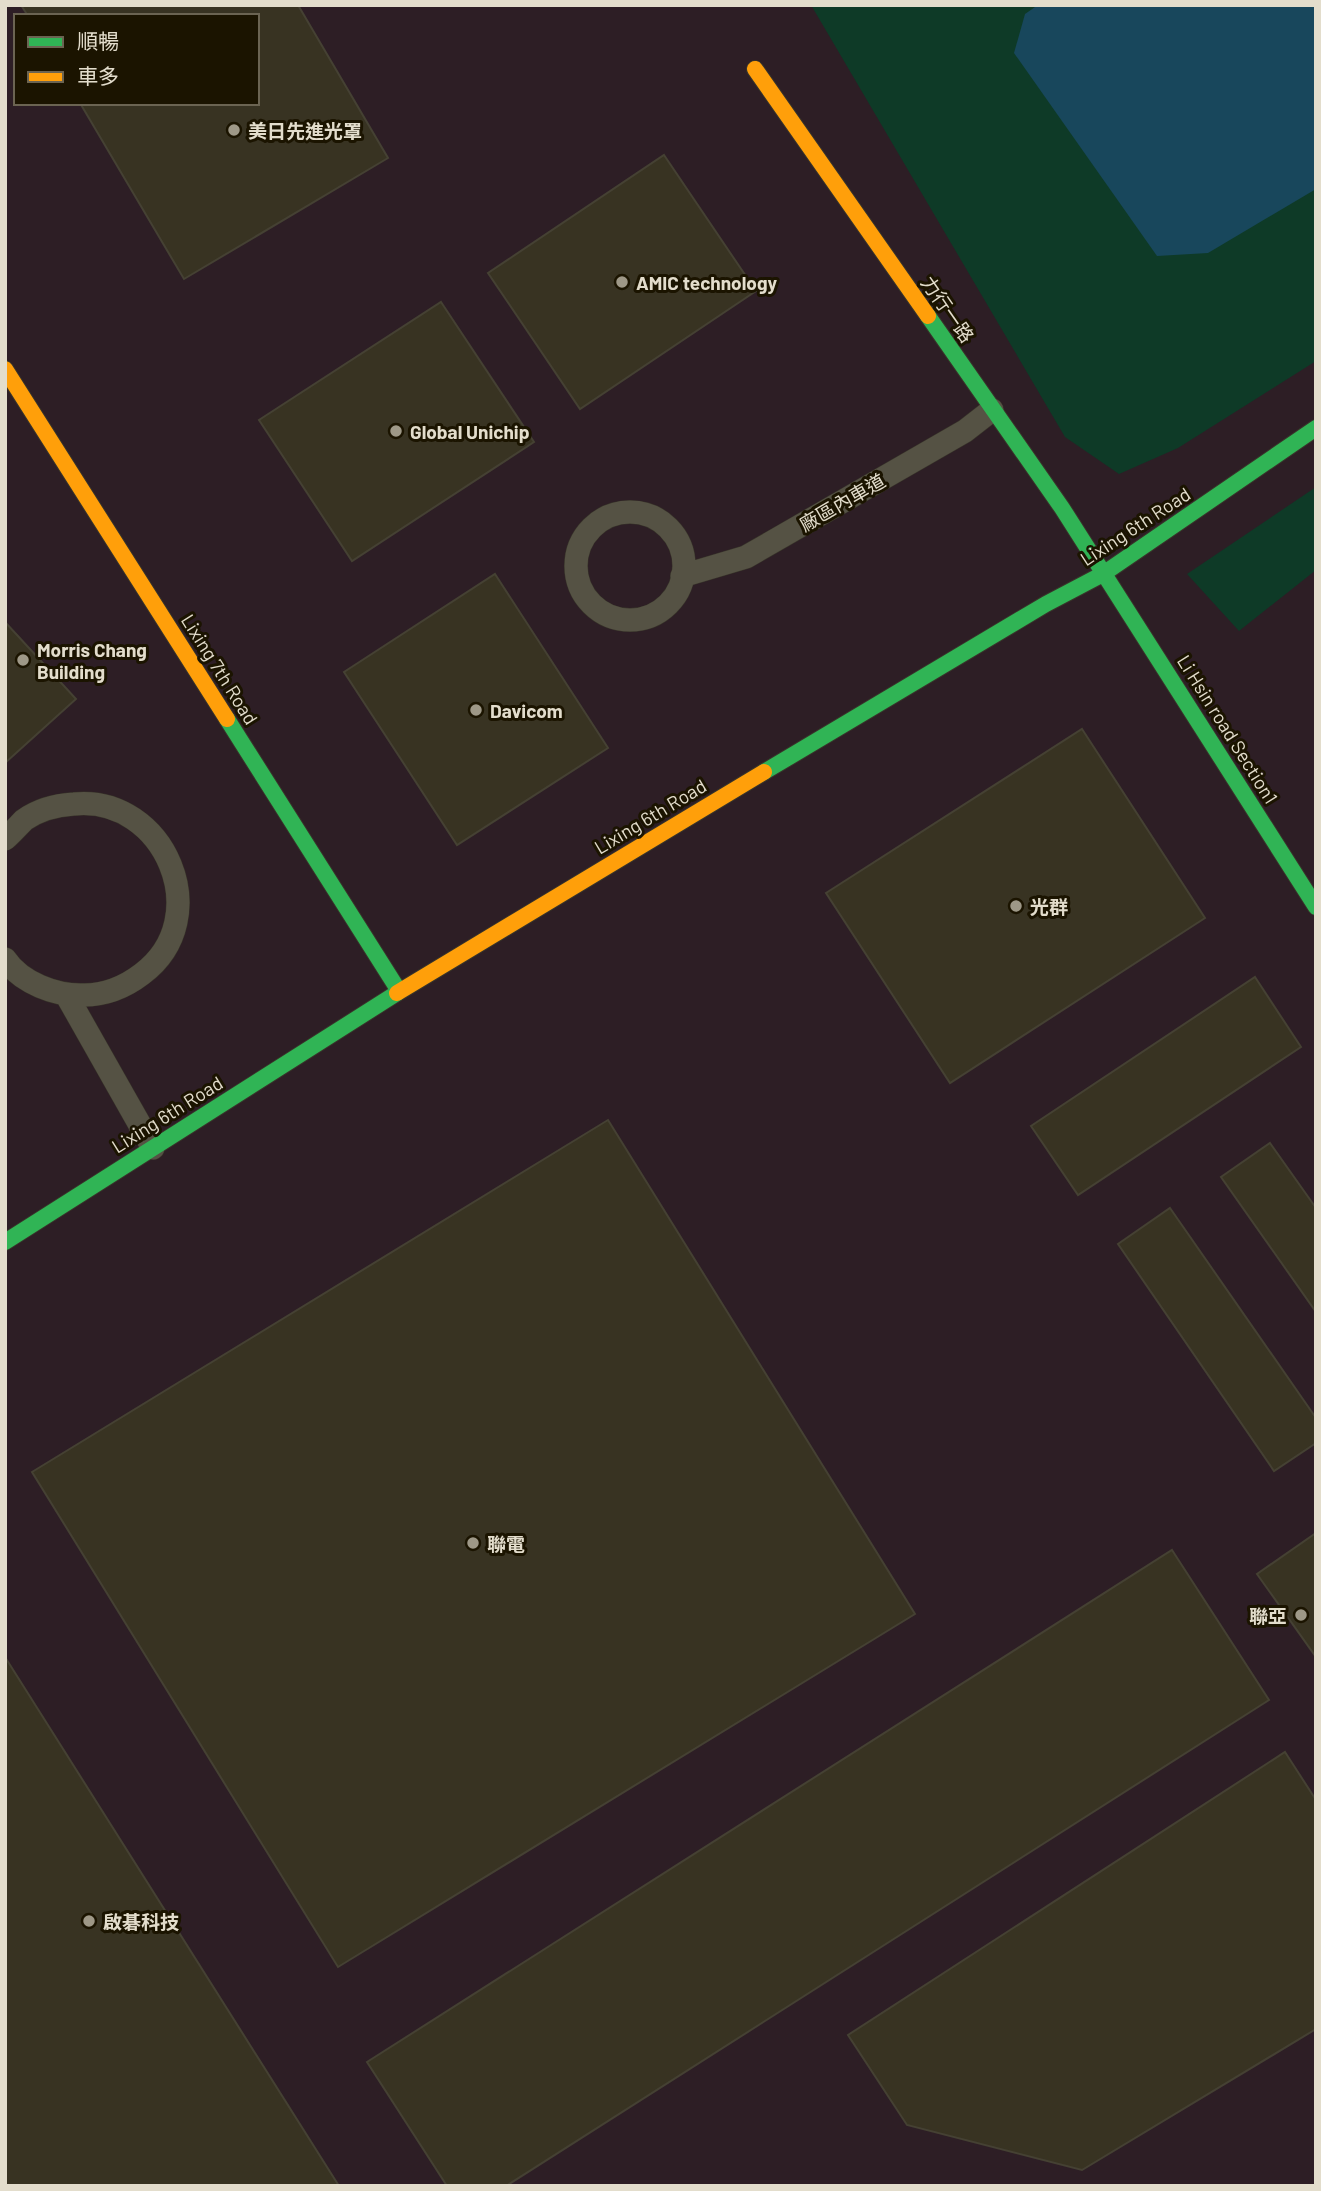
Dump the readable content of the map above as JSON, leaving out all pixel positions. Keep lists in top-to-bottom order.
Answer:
{
  "streets": {
    "street": [
      "力行一路",
      "Lixing 6th Road",
      "Lixing 7th Road",
      "Li Hsin road Section1"
    ],
    "lane": ["廠區內車道"]
  },
  "crossings": [
    ["力行一路", "廠區內車道"],
    ["力行一路", "Lixing 6th Road"],
    ["力行一路", "Li Hsin road Section1"],
    ["Lixing 6th Road", "Lixing 7th Road"],
    ["Lixing 6th Road", "Li Hsin road Section1"]
  ],
  "places": [
    "美日先進光罩",
    "AMIC technology",
    "Global Unichip",
    "Morris Chang Building",
    "Davicom",
    "光群",
    "聯電",
    "聯亞",
    "啟碁科技"
  ],
  "legend": ["順暢", "車多"]
}
